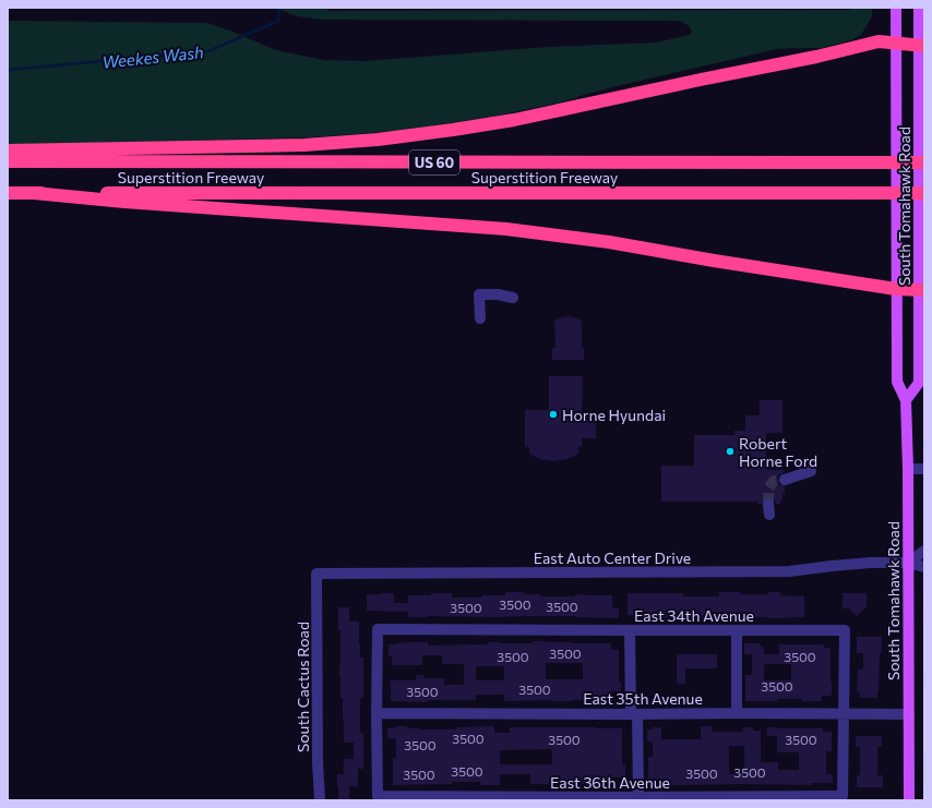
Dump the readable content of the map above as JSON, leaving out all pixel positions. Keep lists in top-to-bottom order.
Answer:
{
  "streets": {
    "highway": ["US 60", "Superstition Freeway"],
    "main road": ["South Tomahawk Road"],
    "street": [
      "East Auto Center Drive",
      "East 34th Avenue",
      "South Cactus Road",
      "East 35th Avenue",
      "East 36th Avenue"
    ]
  },
  "crossings": [
    ["South Tomahawk Road", "East Auto Center Drive"],
    ["South Tomahawk Road", "East 35th Avenue"],
    ["East Auto Center Drive", "South Cactus Road"],
    ["East 34th Avenue", "East 35th Avenue"],
    ["East 34th Avenue", "East 36th Avenue"],
    ["East 35th Avenue", "East 36th Avenue"]
  ],
  "water": ["Weekes Wash"],
  "places": ["Horne Hyundai", "Robert Horne Ford"],
  "house_numbers": [
    "3500",
    "3500",
    "3500",
    "3500",
    "3500",
    "3500",
    "3500",
    "3500",
    "3500",
    "3500",
    "3500",
    "3500",
    "3500",
    "3500",
    "3500",
    "3500",
    "3500"
  ]
}
